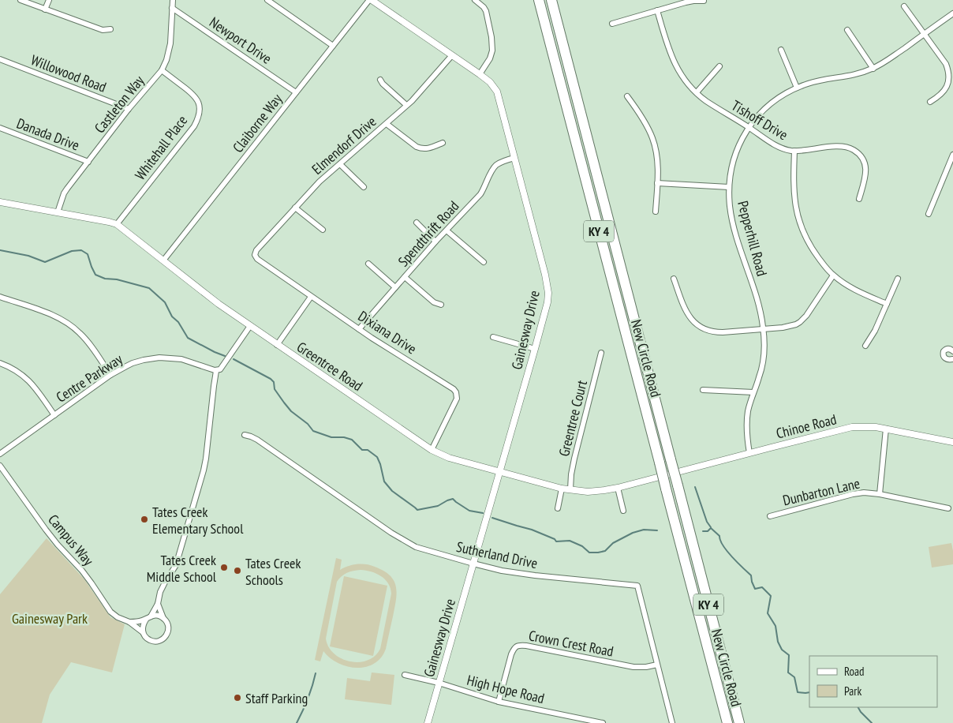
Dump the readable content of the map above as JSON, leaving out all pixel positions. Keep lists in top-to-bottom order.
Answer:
{
  "streets": {
    "highway": ["KY 4", "New Circle Road"],
    "street": [
      "Newport Drive",
      "Willowood Road",
      "Castleton Way",
      "Tishoff Drive",
      "Claiborne Way",
      "Danada Drive",
      "Elmendorf Drive",
      "Whitehall Place",
      "Spendthrift Road",
      "Pepperhill Road",
      "Gainesway Drive",
      "Dixiana Drive",
      "Greentree Road",
      "Centre Parkway",
      "Greentree Court",
      "Chinoe Road",
      "Dunbarton Lane",
      "Campus Way",
      "Sutherland Drive",
      "Crown Crest Road",
      "High Hope Road"
    ]
  },
  "crossings": [
    ["Newport Drive", "Castleton Way"],
    ["Newport Drive", "Claiborne Way"],
    ["Willowood Road", "Castleton Way"],
    ["Castleton Way", "Danada Drive"],
    ["Castleton Way", "Whitehall Place"],
    ["Castleton Way", "Greentree Road"],
    ["Tishoff Drive", "Pepperhill Road"],
    ["Claiborne Way", "Greentree Road"],
    ["Elmendorf Drive", "Gainesway Drive"],
    ["Elmendorf Drive", "Dixiana Drive"],
    ["Whitehall Place", "Greentree Road"],
    ["Spendthrift Road", "Gainesway Drive"],
    ["Spendthrift Road", "Dixiana Drive"],
    ["Pepperhill Road", "Chinoe Road"],
    ["Gainesway Drive", "Greentree Road"],
    ["Gainesway Drive", "Sutherland Drive"],
    ["Gainesway Drive", "High Hope Road"],
    ["Dixiana Drive", "Greentree Road"],
    ["Greentree Road", "Greentree Court"],
    ["Greentree Road", "Chinoe Road"],
    ["Sutherland Drive", "Crown Crest Road"],
    ["Crown Crest Road", "High Hope Road"]
  ],
  "parks": ["Gainesway Park"],
  "places": [
    "Tates Creek Elementary School",
    "Tates Creek Middle School",
    "Tates Creek Schools",
    "Staff Parking"
  ],
  "legend": ["Road", "Park"]
}
